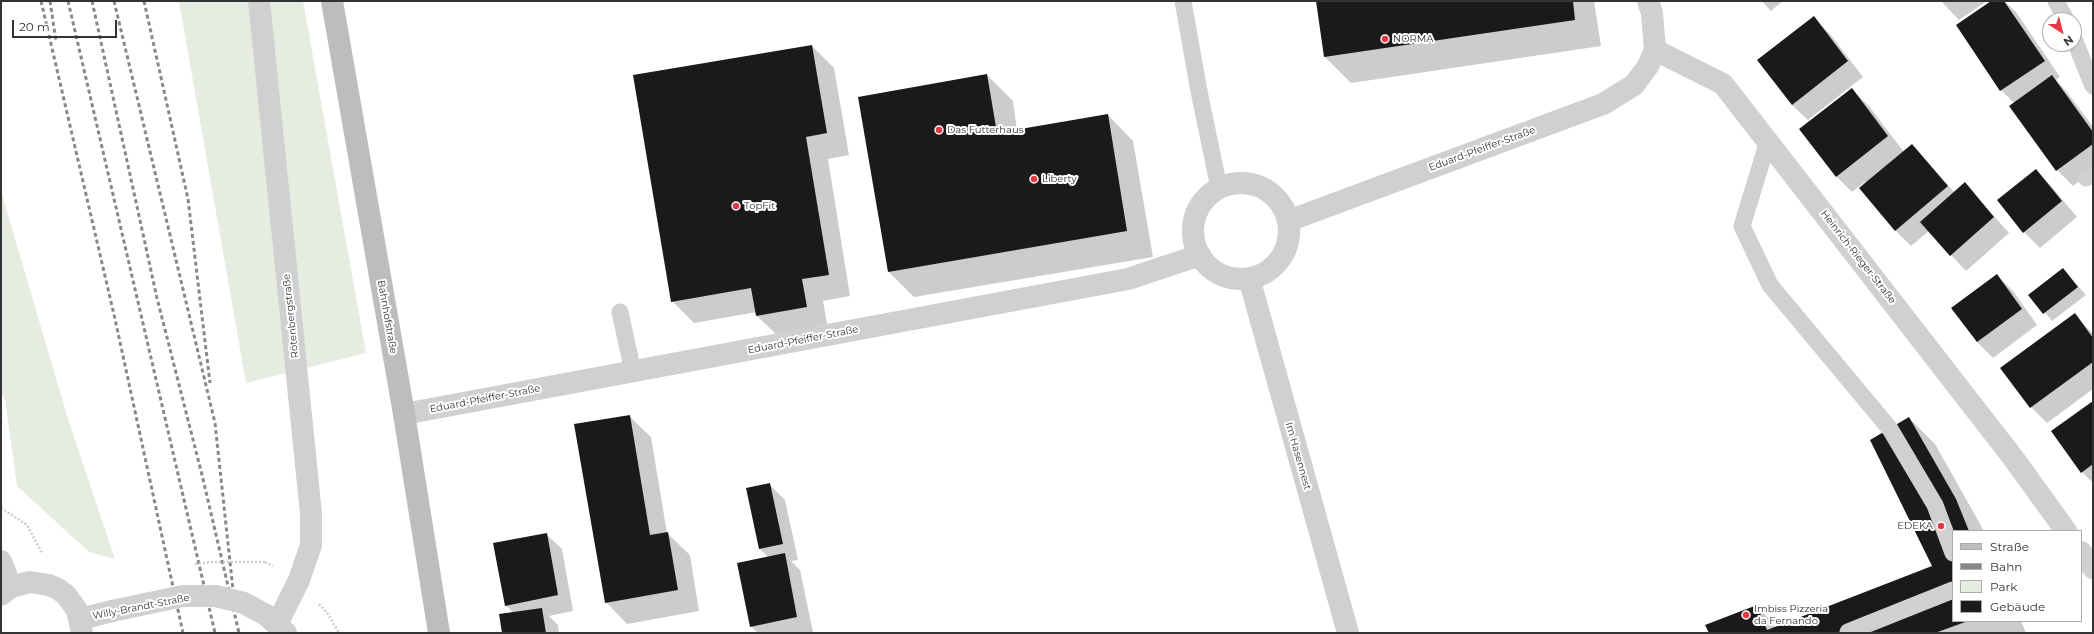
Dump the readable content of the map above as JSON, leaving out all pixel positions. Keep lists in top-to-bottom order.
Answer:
{
  "streets": {
    "main road": ["Bahnhofstraße"],
    "street": [
      "Eduard-Pfeiffer-Straße",
      "Heinrich-Rieger-Straße",
      "Rötenbergstraße",
      "Im Hasennest",
      "Willy-Brandt-Straße"
    ]
  },
  "crossings": [
    ["Eduard-Pfeiffer-Straße", "Heinrich-Rieger-Straße"],
    ["Eduard-Pfeiffer-Straße", "Bahnhofstraße"],
    ["Eduard-Pfeiffer-Straße", "Im Hasennest"],
    ["Rötenbergstraße", "Willy-Brandt-Straße"]
  ],
  "places": [
    "NORMA",
    "Das Futterhaus",
    "Liberty",
    "TopFit",
    "EDEKA",
    "Imbiss Pizzeria da Fernando"
  ],
  "legend": [
    "Straße",
    "Bahn",
    "Park",
    "Gebäude"
  ],
  "scale_bar": "20 m",
  "north": "bottom right"
}
